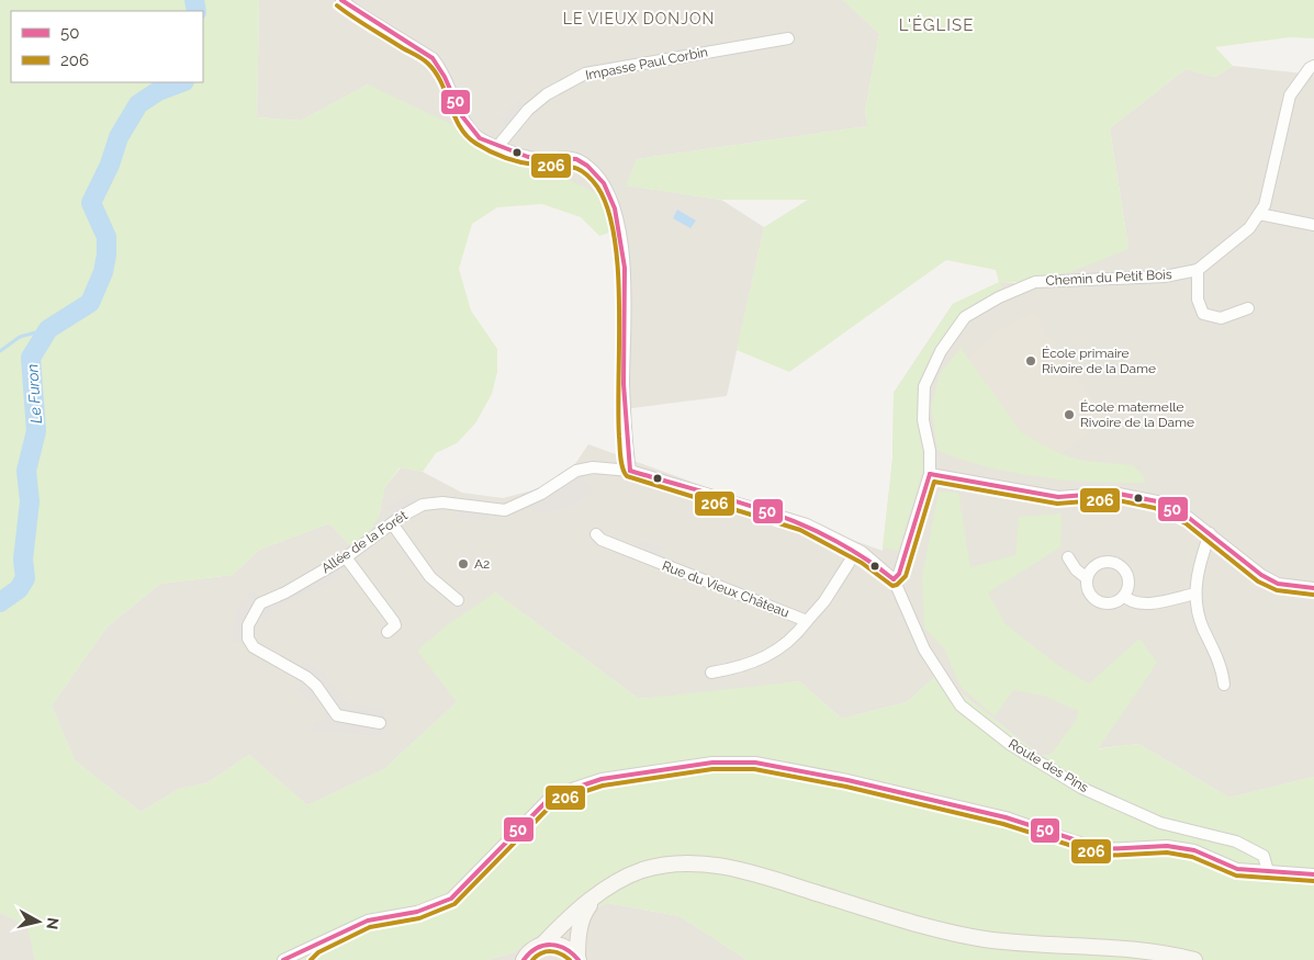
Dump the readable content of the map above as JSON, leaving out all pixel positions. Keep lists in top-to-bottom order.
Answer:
{
  "streets": {
    "street": [
      "Impasse Paul Corbin",
      "Chemin du Petit Bois",
      "Allée de la Forêt",
      "Rue du Vieux Château",
      "Route des Pins"
    ]
  },
  "crossings": [
    ["Chemin du Petit Bois", "Route des Pins"]
  ],
  "districts": ["LE VIEUX DONJON", "L'ÉGLISE"],
  "water": ["Le Furon"],
  "places": ["École primaire Rivoire de la Dame", "École maternelle Rivoire de la Dame", "A2"],
  "lines": ["transit line 50", "transit line 206"],
  "legend": ["50", "206"],
  "north": "right"
}
